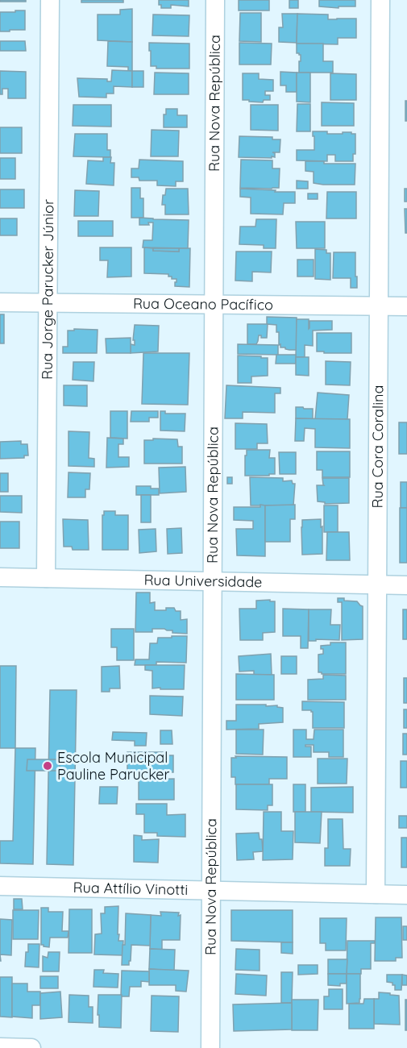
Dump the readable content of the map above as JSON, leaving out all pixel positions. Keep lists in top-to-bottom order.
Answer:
{
  "streets": {
    "street": [
      "Rua Nova República",
      "Rua Jorge Parucker Júnior",
      "Rua Oceano Pacífico",
      "Rua Cora Coralina",
      "Rua Universidade",
      "Rua Attílio Vinotti"
    ]
  },
  "crossings": [
    ["Rua Nova República", "Rua Oceano Pacífico"],
    ["Rua Nova República", "Rua Universidade"],
    ["Rua Nova República", "Rua Attílio Vinotti"],
    ["Rua Jorge Parucker Júnior", "Rua Oceano Pacífico"],
    ["Rua Jorge Parucker Júnior", "Rua Universidade"],
    ["Rua Oceano Pacífico", "Rua Cora Coralina"],
    ["Rua Cora Coralina", "Rua Universidade"],
    ["Rua Cora Coralina", "Rua Attílio Vinotti"]
  ],
  "places": ["Escola Municipal Pauline Parucker"]
}
